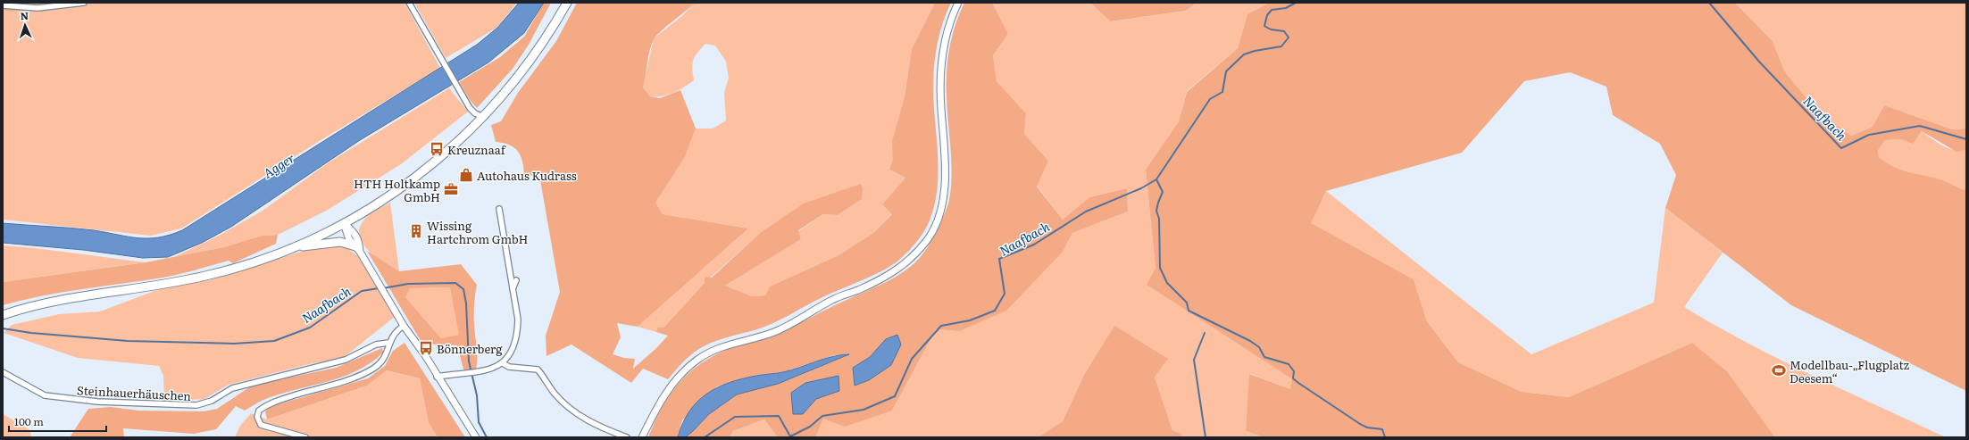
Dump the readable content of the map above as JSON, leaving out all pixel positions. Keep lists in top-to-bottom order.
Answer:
{
  "streets": {
    "street": ["Steinhauerhäuschen"]
  },
  "water": ["Naafbach", "Agger"],
  "places": {
    "bus stop": ["Kreuznaaf", "Bönnerberg"],
    "shop": ["Autohaus Kudrass"],
    "office": ["HTH Holtkamp GmbH"],
    "building": ["Wissing Hartchrom GmbH"],
    "sports": ["Modellbau-„Flugplatz Deesem“"]
  },
  "scale_bar": "100 m",
  "north": "top"
}
